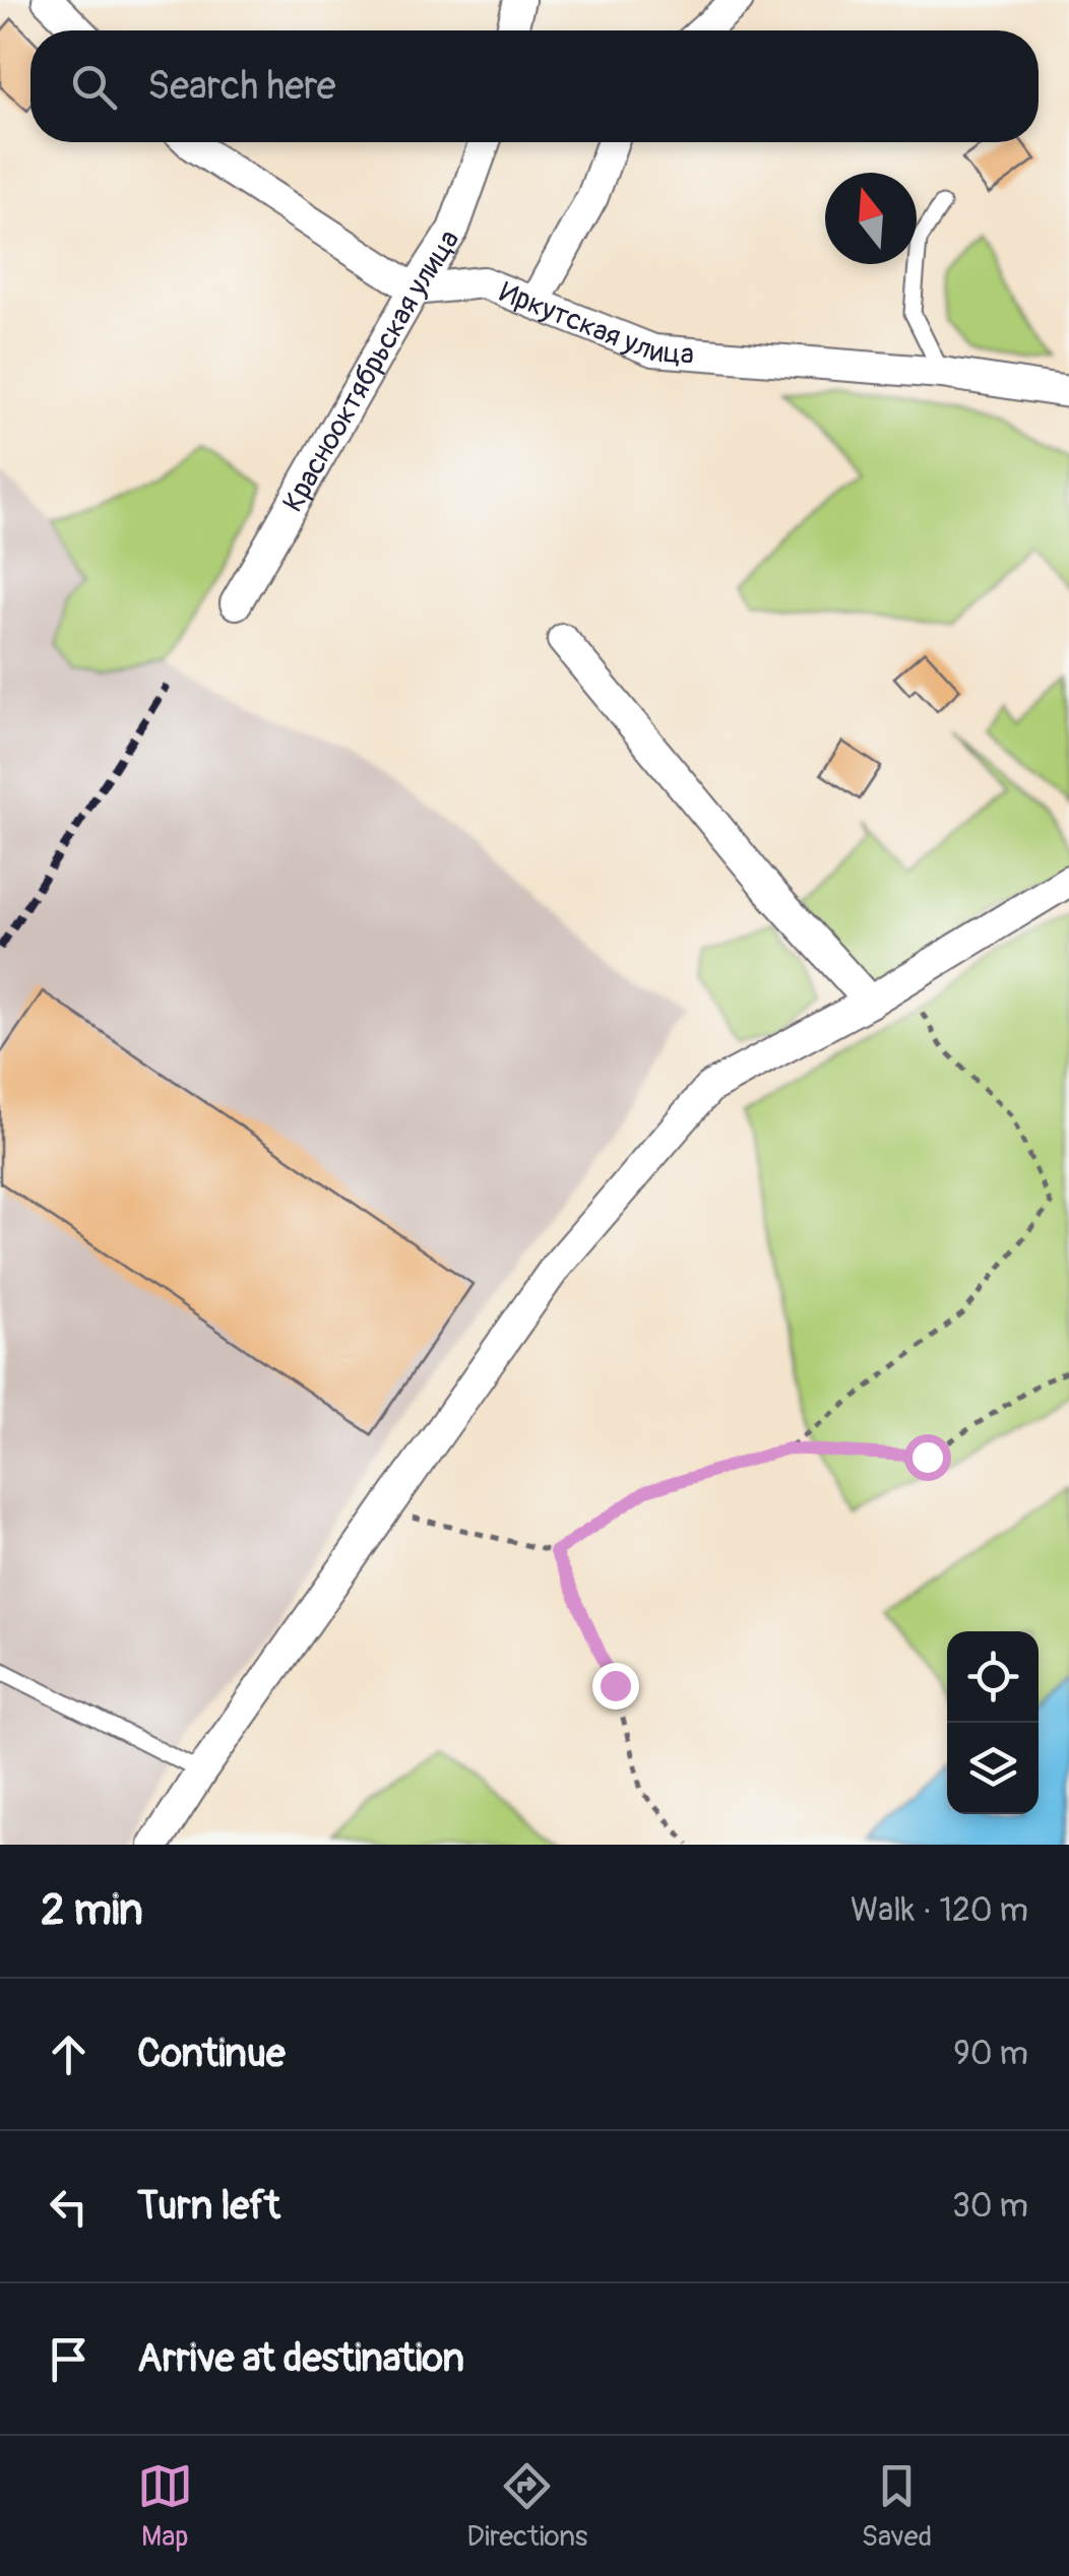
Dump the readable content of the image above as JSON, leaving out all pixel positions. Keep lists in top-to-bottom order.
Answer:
{
  "streets": {
    "street": ["Иркутская улица", "Краснооктябрьская улица"]
  },
  "crossings": [
    ["Иркутская улица", "Краснооктябрьская улица"]
  ],
  "north": "top",
  "page": {
    "search": "Search here",
    "heading": ["2 min", "Walk · 120 m"],
    "list": [
      ["Continue", "90 m"],
      ["Turn left", "30 m"],
      "Arrive at destination"
    ],
    "nav": ["Map", "Directions", "Saved"]
  }
}
